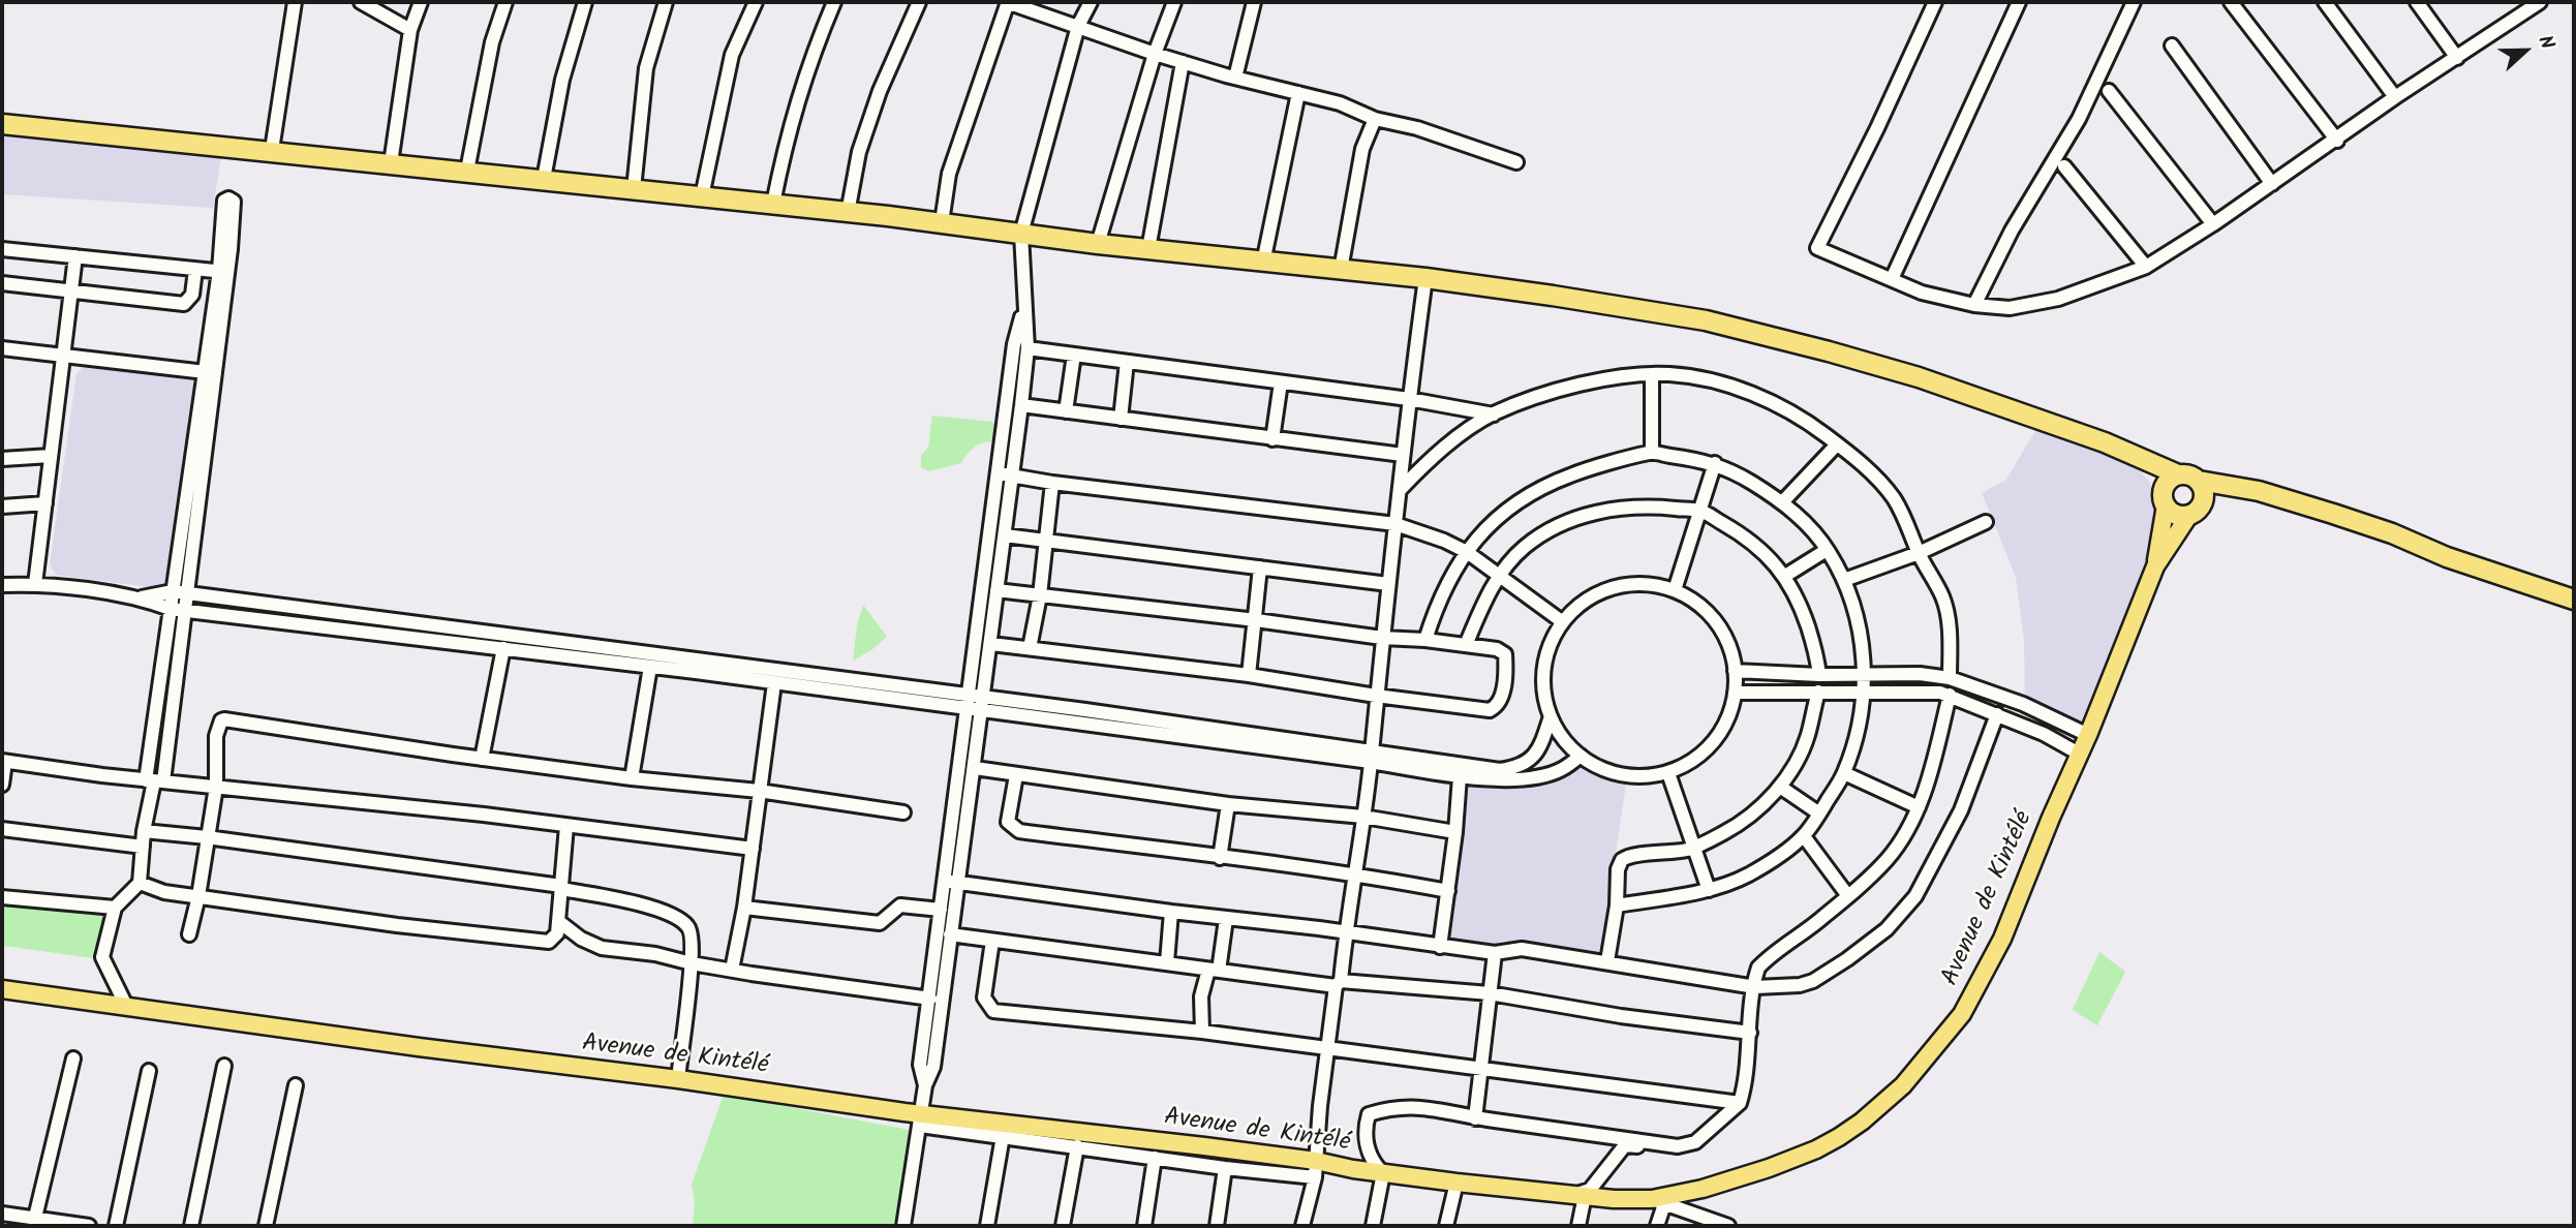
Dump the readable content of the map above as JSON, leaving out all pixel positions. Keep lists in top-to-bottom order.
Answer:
{
  "streets": {
    "main road": ["Avenue de Kintélé"]
  },
  "north": "right"
}
